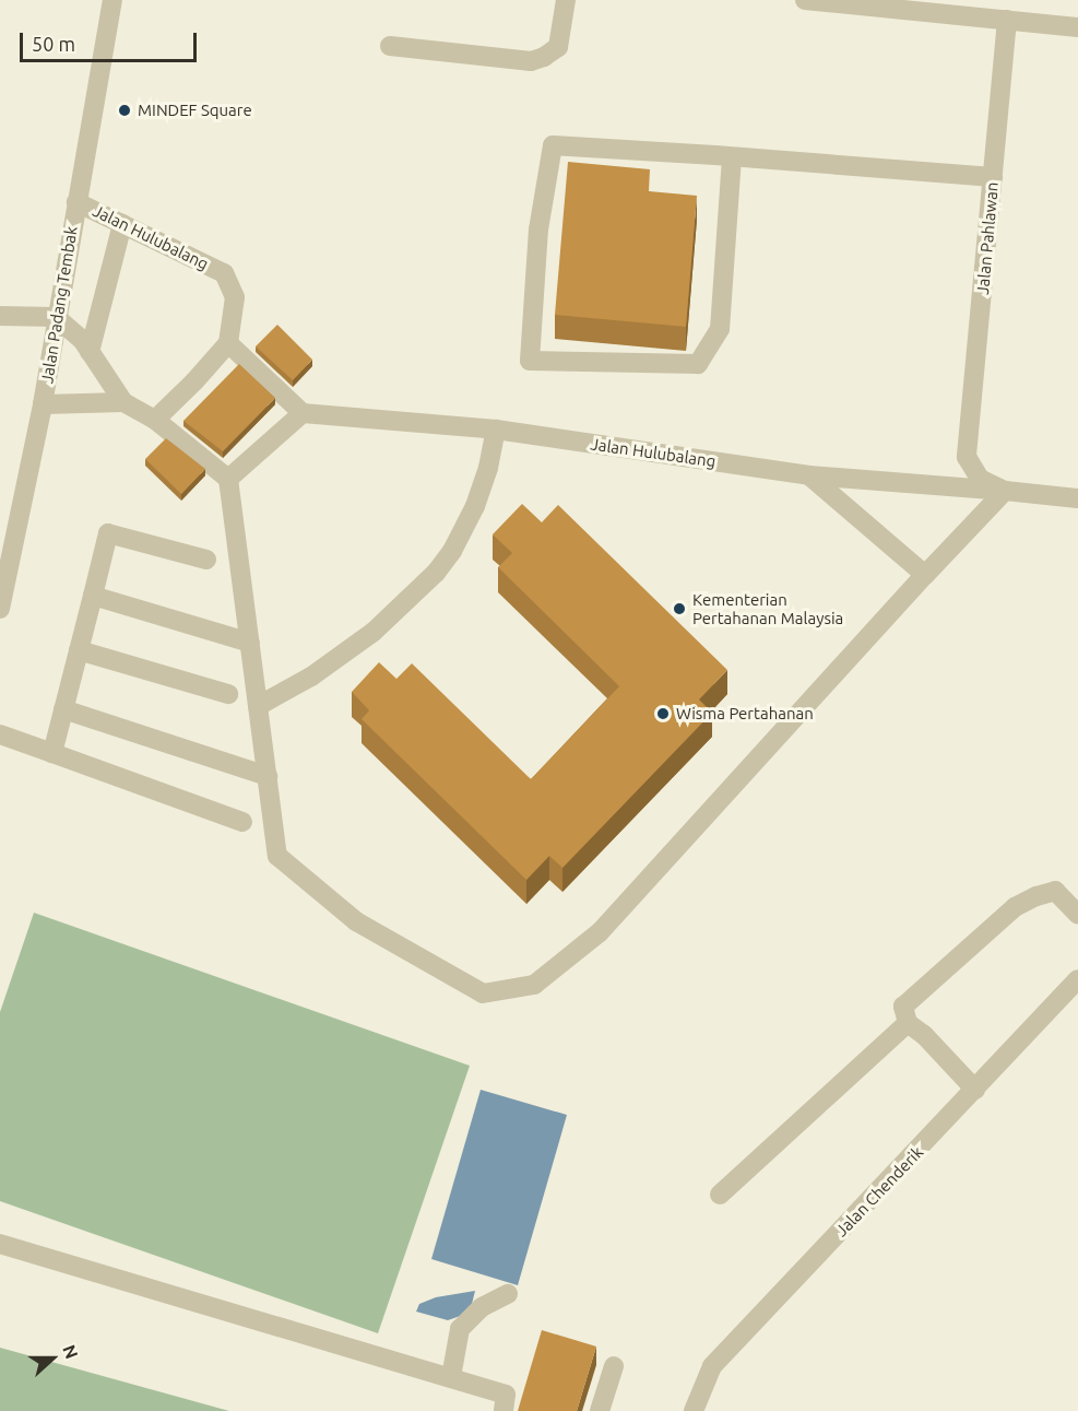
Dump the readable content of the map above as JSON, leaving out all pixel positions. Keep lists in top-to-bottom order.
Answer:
{
  "streets": {
    "street": [
      "Jalan Hulubalang",
      "Jalan Pahlawan",
      "Jalan Padang Tembak",
      "Jalan Chenderik"
    ]
  },
  "crossings": [
    ["Jalan Hulubalang", "Jalan Pahlawan"],
    ["Jalan Hulubalang", "Jalan Padang Tembak"]
  ],
  "places": ["MINDEF Square", "Kementerian Pertahanan Malaysia", "Wisma Pertahanan"],
  "scale_bar": "50 m",
  "north": "right"
}
